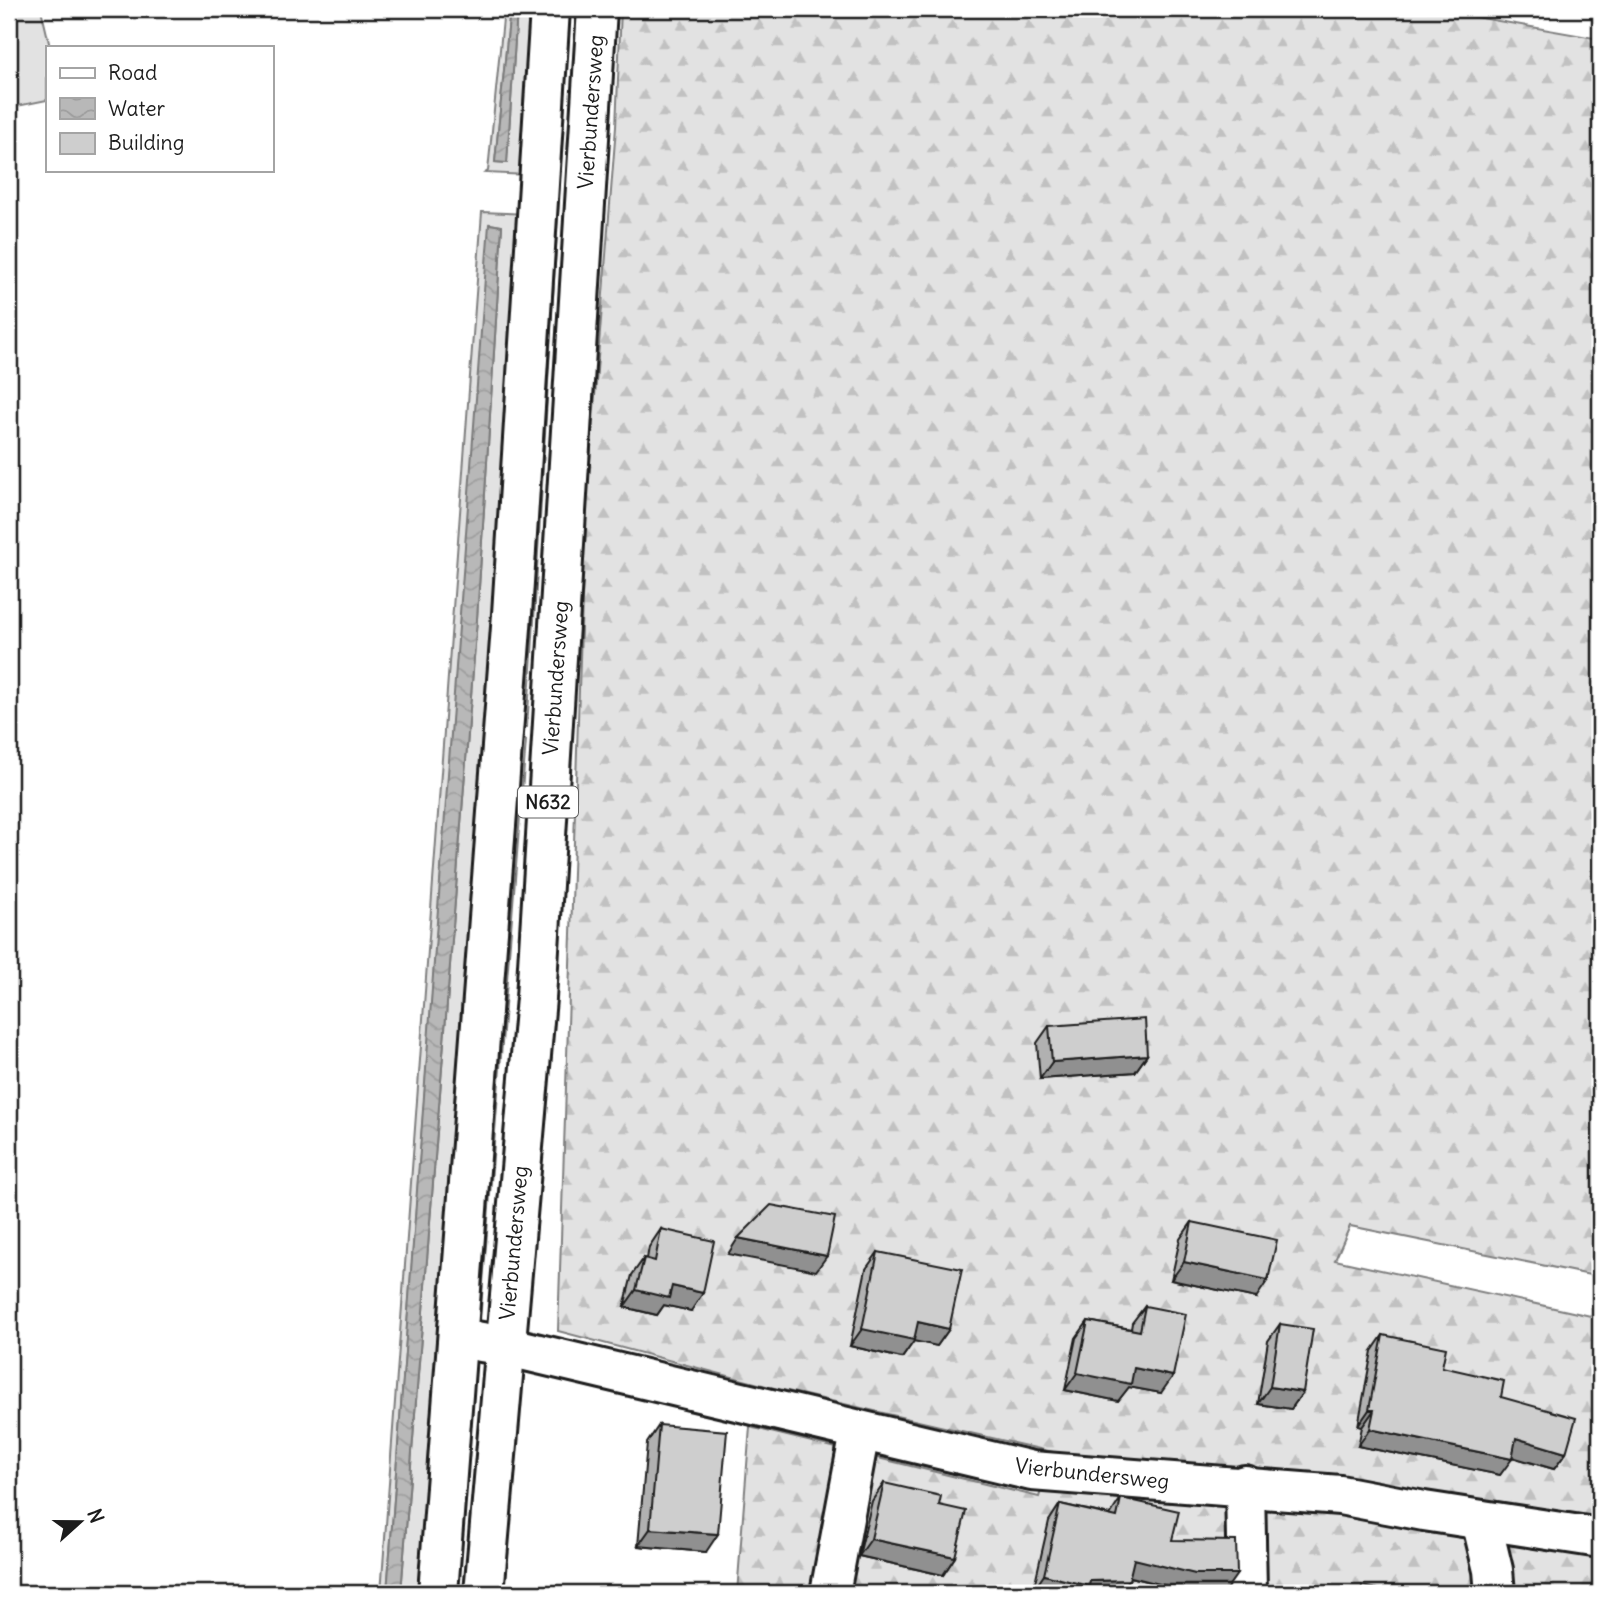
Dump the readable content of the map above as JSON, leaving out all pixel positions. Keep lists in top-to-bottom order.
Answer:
{
  "streets": {
    "street": ["Vierbundersweg", "N632"]
  },
  "legend": ["Road", "Water", "Building"],
  "north": "right"
}
